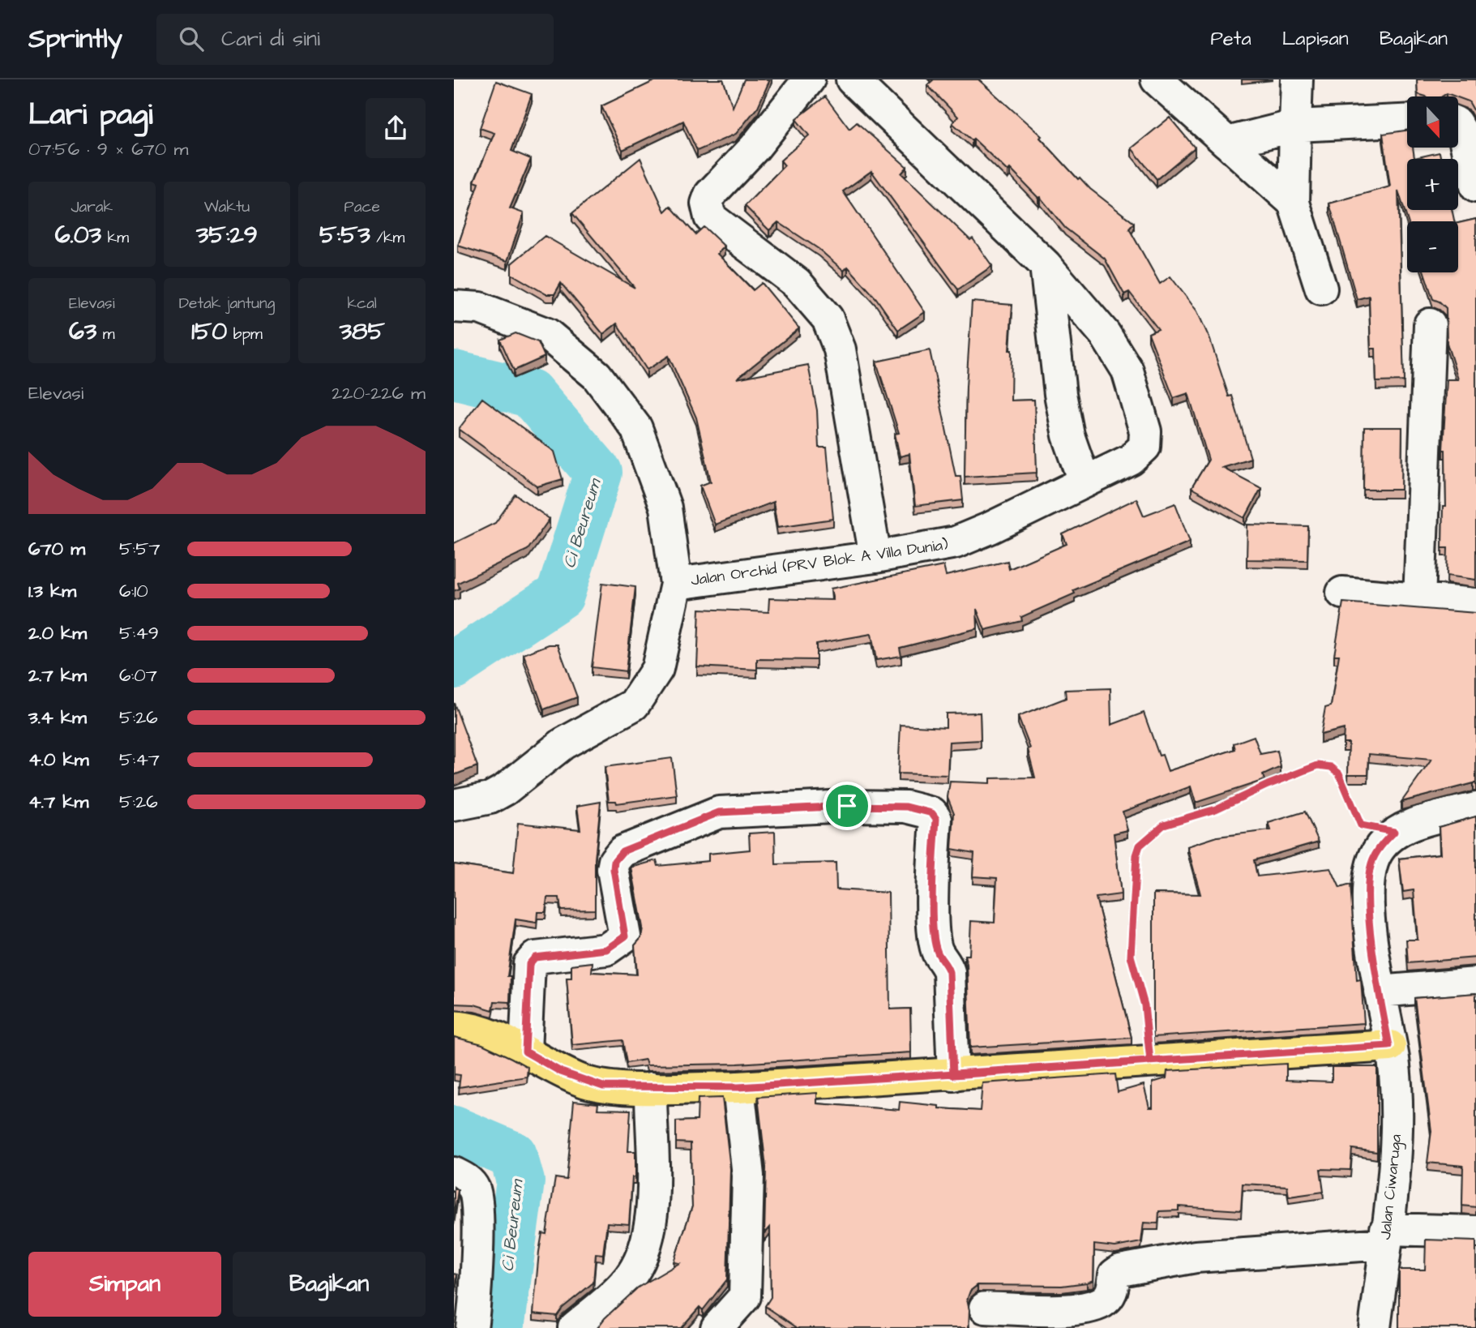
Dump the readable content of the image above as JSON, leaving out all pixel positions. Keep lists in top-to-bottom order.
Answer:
{
  "streets": {
    "street": ["Jalan Orchid (PRV Blok A Villa Dunia)", "Jalan Ciwaruga"]
  },
  "water": ["Ci Beureum"],
  "north": "bottom",
  "page": {
    "header": "Sprintly",
    "search": "Cari di sini",
    "nav": ["Peta", "Lapisan", "Bagikan"],
    "heading": ["Lari pagi", "07:56 · 9 × 670 m"],
    "map_buttons": ["+", "−"],
    "stats": [
      ["Jarak", "6.03 km"],
      ["Waktu", "35:29"],
      ["Pace", "5:53 /km"],
      ["Elevasi", "63 m"],
      ["Detak jantung", "150 bpm"],
      ["kcal", "385"]
    ],
    "chart": ["Elevasi", "220–226 m"],
    "list": [
      {
        "name": "670 m",
        "note": "5:57"
      },
      {
        "name": "1.3 km",
        "note": "6:10"
      },
      {
        "name": "2.0 km",
        "note": "5:49"
      },
      {
        "name": "2.7 km",
        "note": "6:07"
      },
      {
        "name": "3.4 km",
        "note": "5:26"
      },
      {
        "name": "4.0 km",
        "note": "5:47"
      },
      {
        "name": "4.7 km",
        "note": "5:26"
      }
    ],
    "buttons": ["Simpan", "Bagikan"]
  }
}
